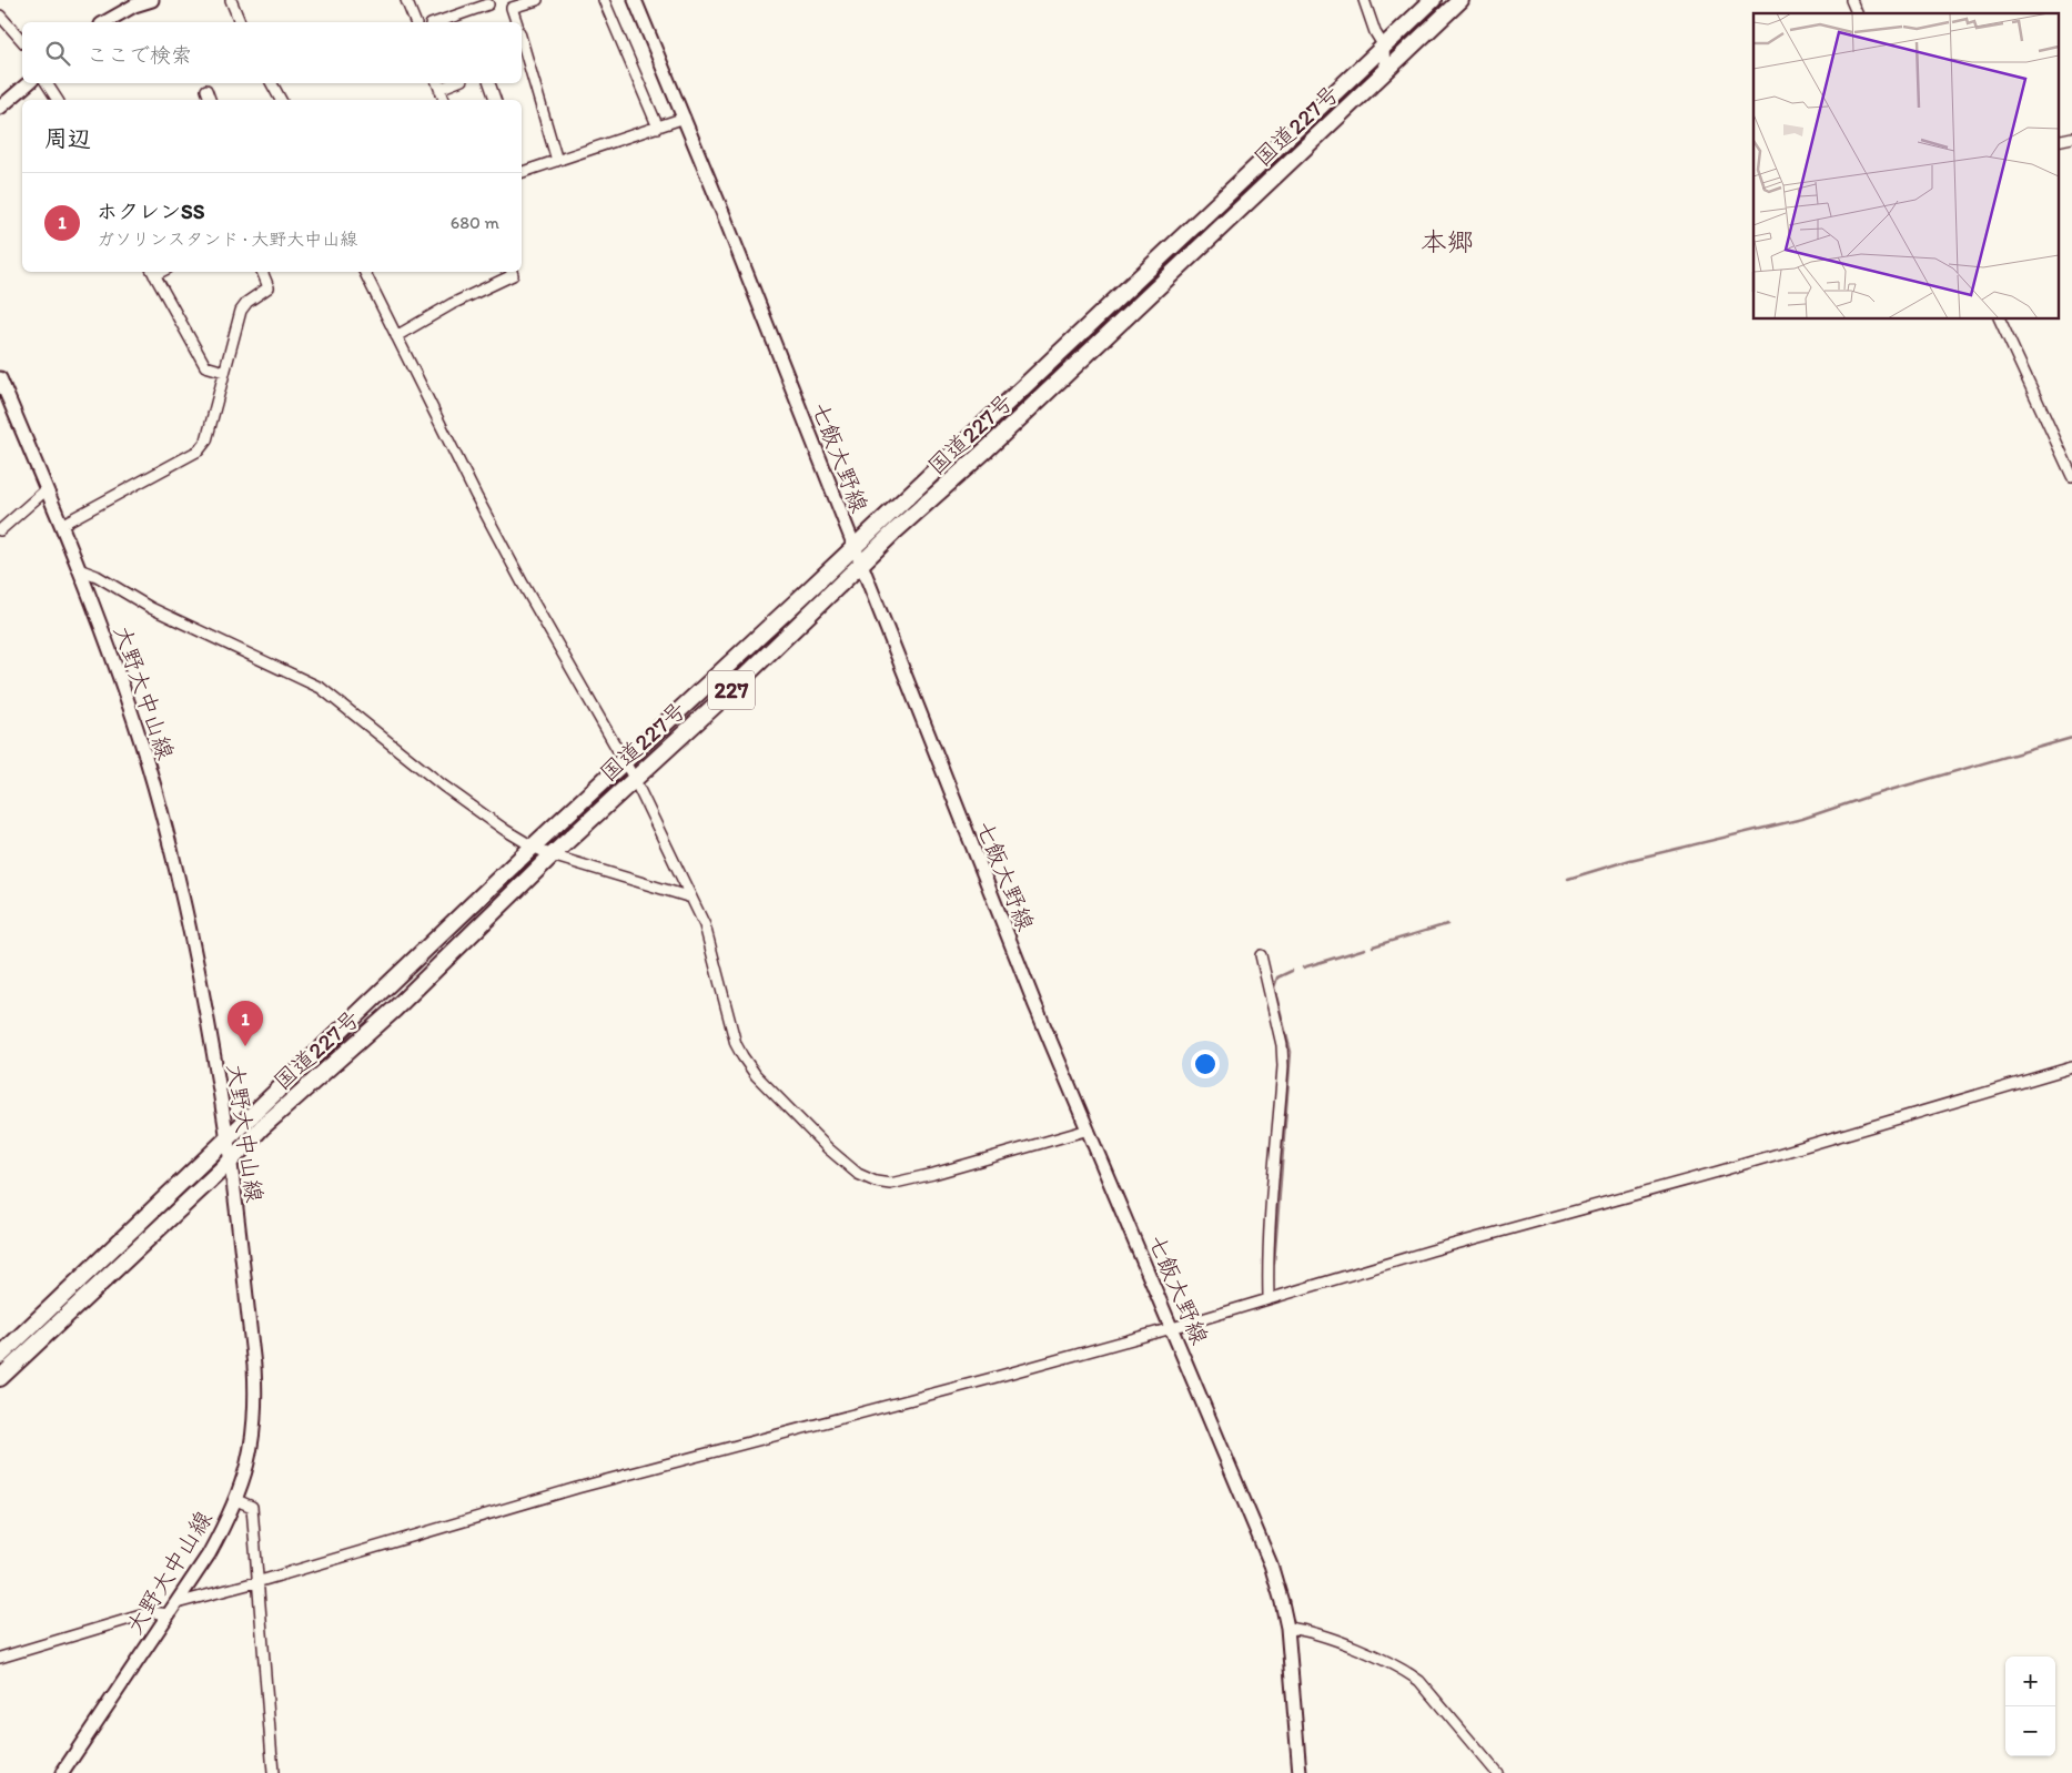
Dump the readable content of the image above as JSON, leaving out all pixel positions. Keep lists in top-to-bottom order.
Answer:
{
  "streets": {
    "highway": ["国道227号", "227"],
    "main road": ["七飯大野線", "大野大中山線"]
  },
  "crossings": [
    ["国道227号", "七飯大野線"],
    ["国道227号", "大野大中山線"]
  ],
  "districts": ["本郷"],
  "page": {
    "search": "ここで検索",
    "heading": "周辺",
    "list": [
      {
        "mark": "1",
        "name": "ホクレンSS",
        "note": "ガソリンスタンド · 大野大中山線",
        "value": "680 m"
      }
    ],
    "pins": "1",
    "map_buttons": ["+", "−"]
  }
}
